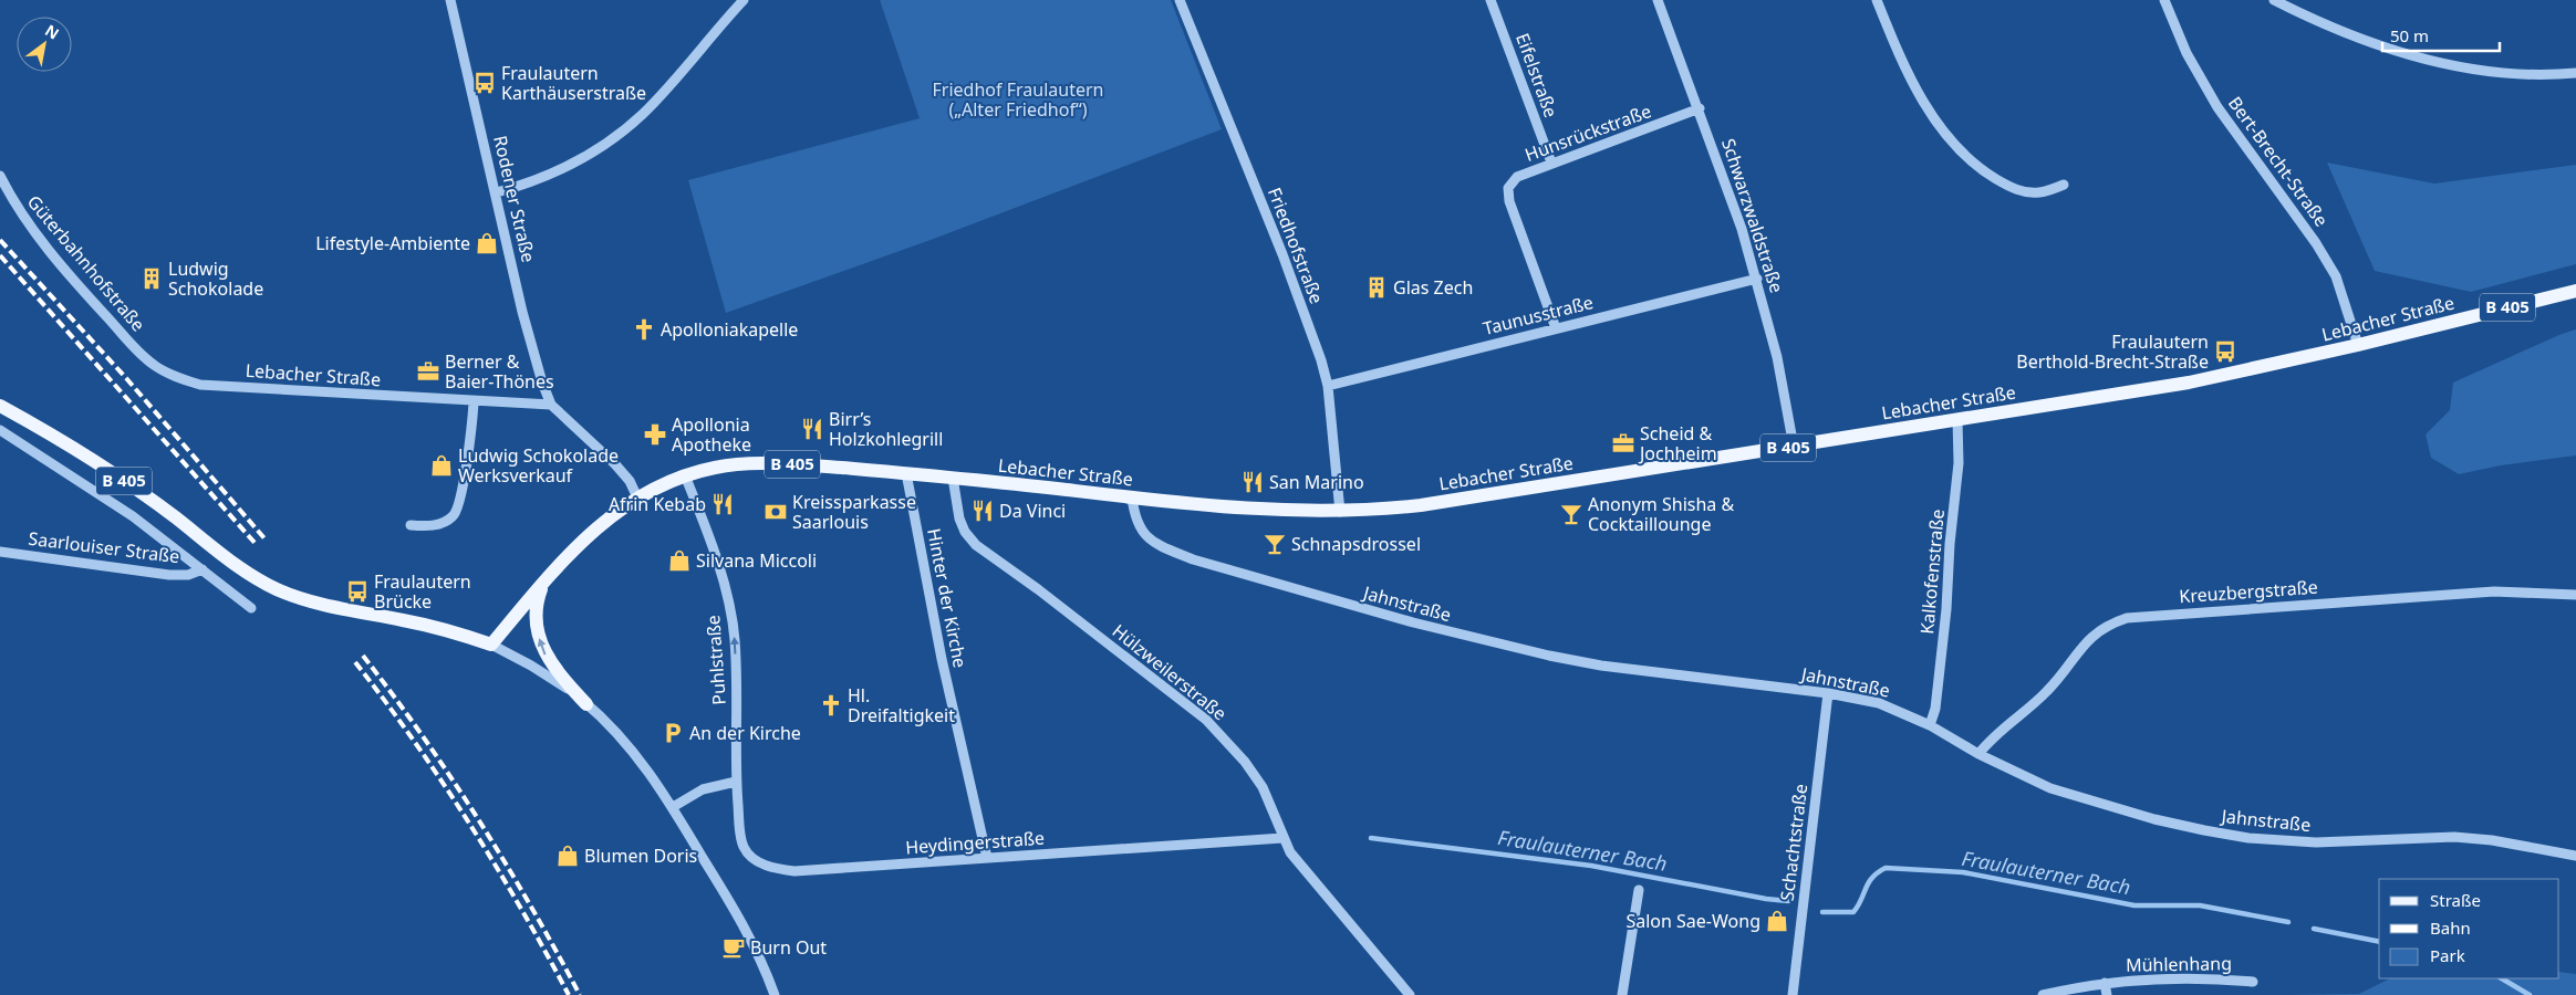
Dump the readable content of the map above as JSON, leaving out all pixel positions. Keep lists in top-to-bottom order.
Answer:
{
  "streets": {
    "main road": ["B 405", "Lebacher Straße"],
    "street": [
      "Eifelstraße",
      "Hunsrückstraße",
      "Bert-Brecht-Straße",
      "Rodener Straße",
      "Schwarzwaldstraße",
      "Friedhofstraße",
      "Güterbahnhofstraße",
      "Taunusstraße",
      "Saarlouiser Straße",
      "Kalkofenstraße",
      "Kreuzbergstraße",
      "Hinter der Kirche",
      "Jahnstraße",
      "Puhlstraße",
      "Hülzweilerstraße",
      "Heydingerstraße",
      "Schachtstraße",
      "Mühlenhang"
    ]
  },
  "crossings": [
    ["Eifelstraße", "Hunsrückstraße"],
    ["Hunsrückstraße", "Schwarzwaldstraße"],
    ["Hunsrückstraße", "Taunusstraße"],
    ["Bert-Brecht-Straße", "Lebacher Straße"],
    ["Rodener Straße", "Lebacher Straße"],
    ["Schwarzwaldstraße", "Taunusstraße"],
    ["Schwarzwaldstraße", "Lebacher Straße"],
    ["Friedhofstraße", "Taunusstraße"],
    ["Friedhofstraße", "Lebacher Straße"],
    ["Güterbahnhofstraße", "Lebacher Straße"],
    ["B 405", "Lebacher Straße"],
    ["Lebacher Straße", "Kalkofenstraße"],
    ["Lebacher Straße", "Hinter der Kirche"],
    ["Lebacher Straße", "Jahnstraße"],
    ["Lebacher Straße", "Puhlstraße"],
    ["Lebacher Straße", "Hülzweilerstraße"],
    ["Kalkofenstraße", "Jahnstraße"],
    ["Kreuzbergstraße", "Jahnstraße"],
    ["Hinter der Kirche", "Heydingerstraße"],
    ["Jahnstraße", "Schachtstraße"],
    ["Puhlstraße", "Heydingerstraße"],
    ["Hülzweilerstraße", "Heydingerstraße"]
  ],
  "one_way": ["Puhlstraße"],
  "water": ["Fraulauterner Bach"],
  "parks": ["Friedhof Fraulautern („Alter Friedhof“)"],
  "places": {
    "bus stop": ["Fraulautern Karthäuserstraße", "Fraulautern Berthold-Brecht-Straße", "Fraulautern Brücke"],
    "shop": [
      "Lifestyle-Ambiente",
      "Ludwig Schokolade Werksverkauf",
      "Silvana Miccoli",
      "Blumen Doris",
      "Salon Sae-Wong"
    ],
    "building": ["Ludwig Schokolade", "Glas Zech"],
    "church": ["Apolloniakapelle", "Hl. Dreifaltigkeit"],
    "office": ["Berner & Baier-Thönes", "Scheid & Jochheim"],
    "restaurant": [
      "Birr’s Holzkohlegrill",
      "San Marino",
      "Afrin Kebab",
      "Da Vinci"
    ],
    "pharmacy": ["Apollonia Apotheke"],
    "bank": ["Kreissparkasse Saarlouis"],
    "bar": ["Anonym Shisha & Cocktaillounge", "Schnapsdrossel"],
    "parking": ["An der Kirche"],
    "cafe": ["Burn Out"]
  },
  "legend": ["Straße", "Bahn", "Park"],
  "scale_bar": "50 m",
  "north": "top right"
}
